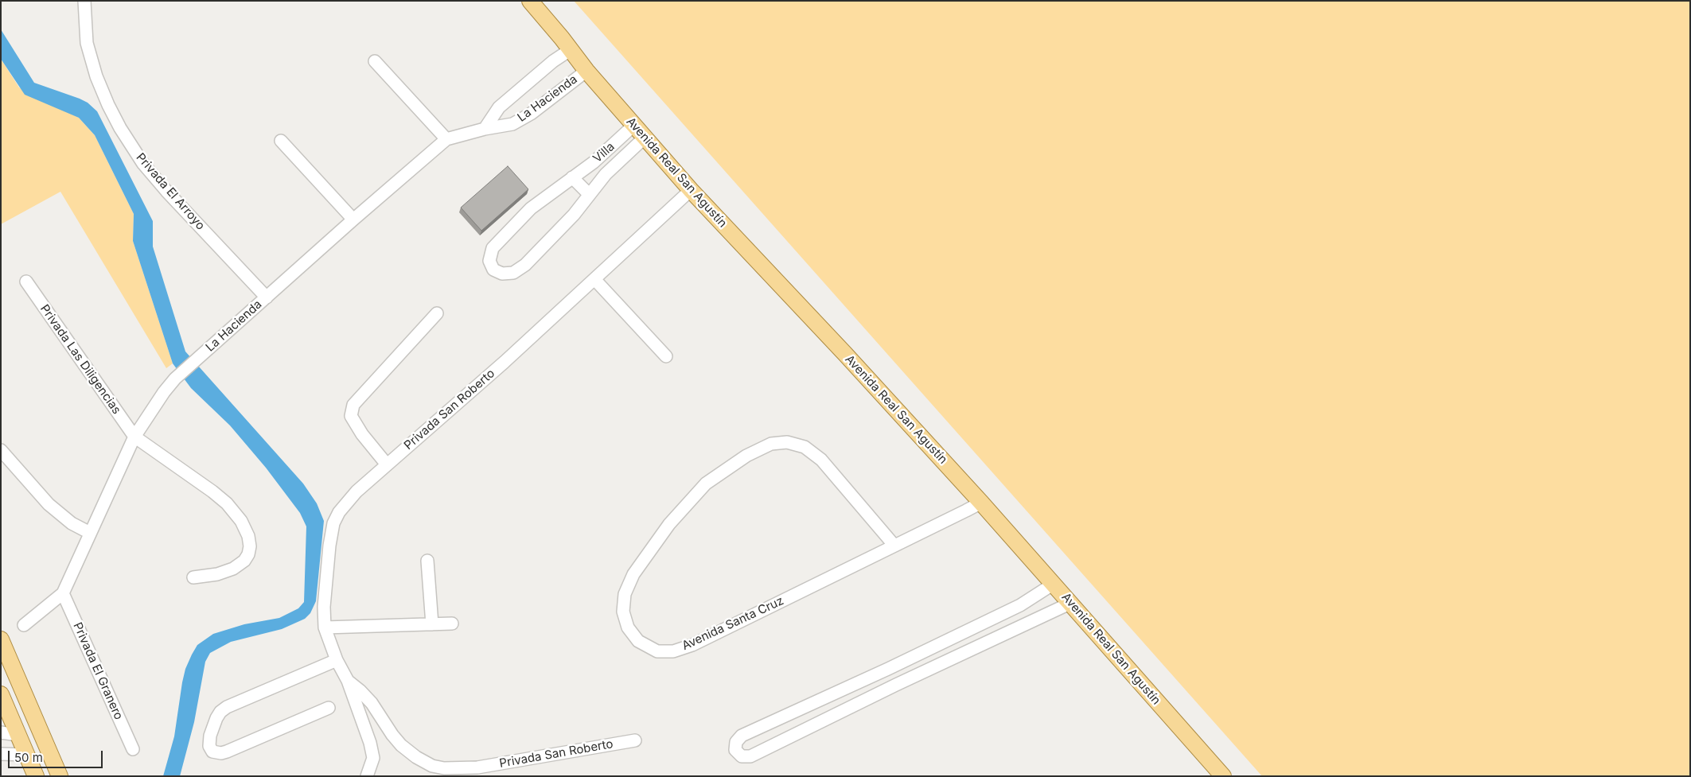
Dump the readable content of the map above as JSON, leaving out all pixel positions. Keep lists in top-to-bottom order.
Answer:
{
  "streets": {
    "main road": ["Avenida Real San Agustín"],
    "street": [
      "La Hacienda",
      "Villa",
      "Privada El Arroyo",
      "Privada Las Diligencias",
      "Privada San Roberto",
      "Avenida Santa Cruz",
      "Privada El Granero"
    ]
  },
  "crossings": [
    ["La Hacienda", "Avenida Real San Agustín"],
    ["La Hacienda", "Privada El Arroyo"],
    ["La Hacienda", "Privada Las Diligencias"],
    ["La Hacienda", "Privada El Granero"],
    ["Villa", "Avenida Real San Agustín"],
    ["Avenida Real San Agustín", "Privada San Roberto"],
    ["Avenida Real San Agustín", "Avenida Santa Cruz"]
  ],
  "scale_bar": "50 m"
}
